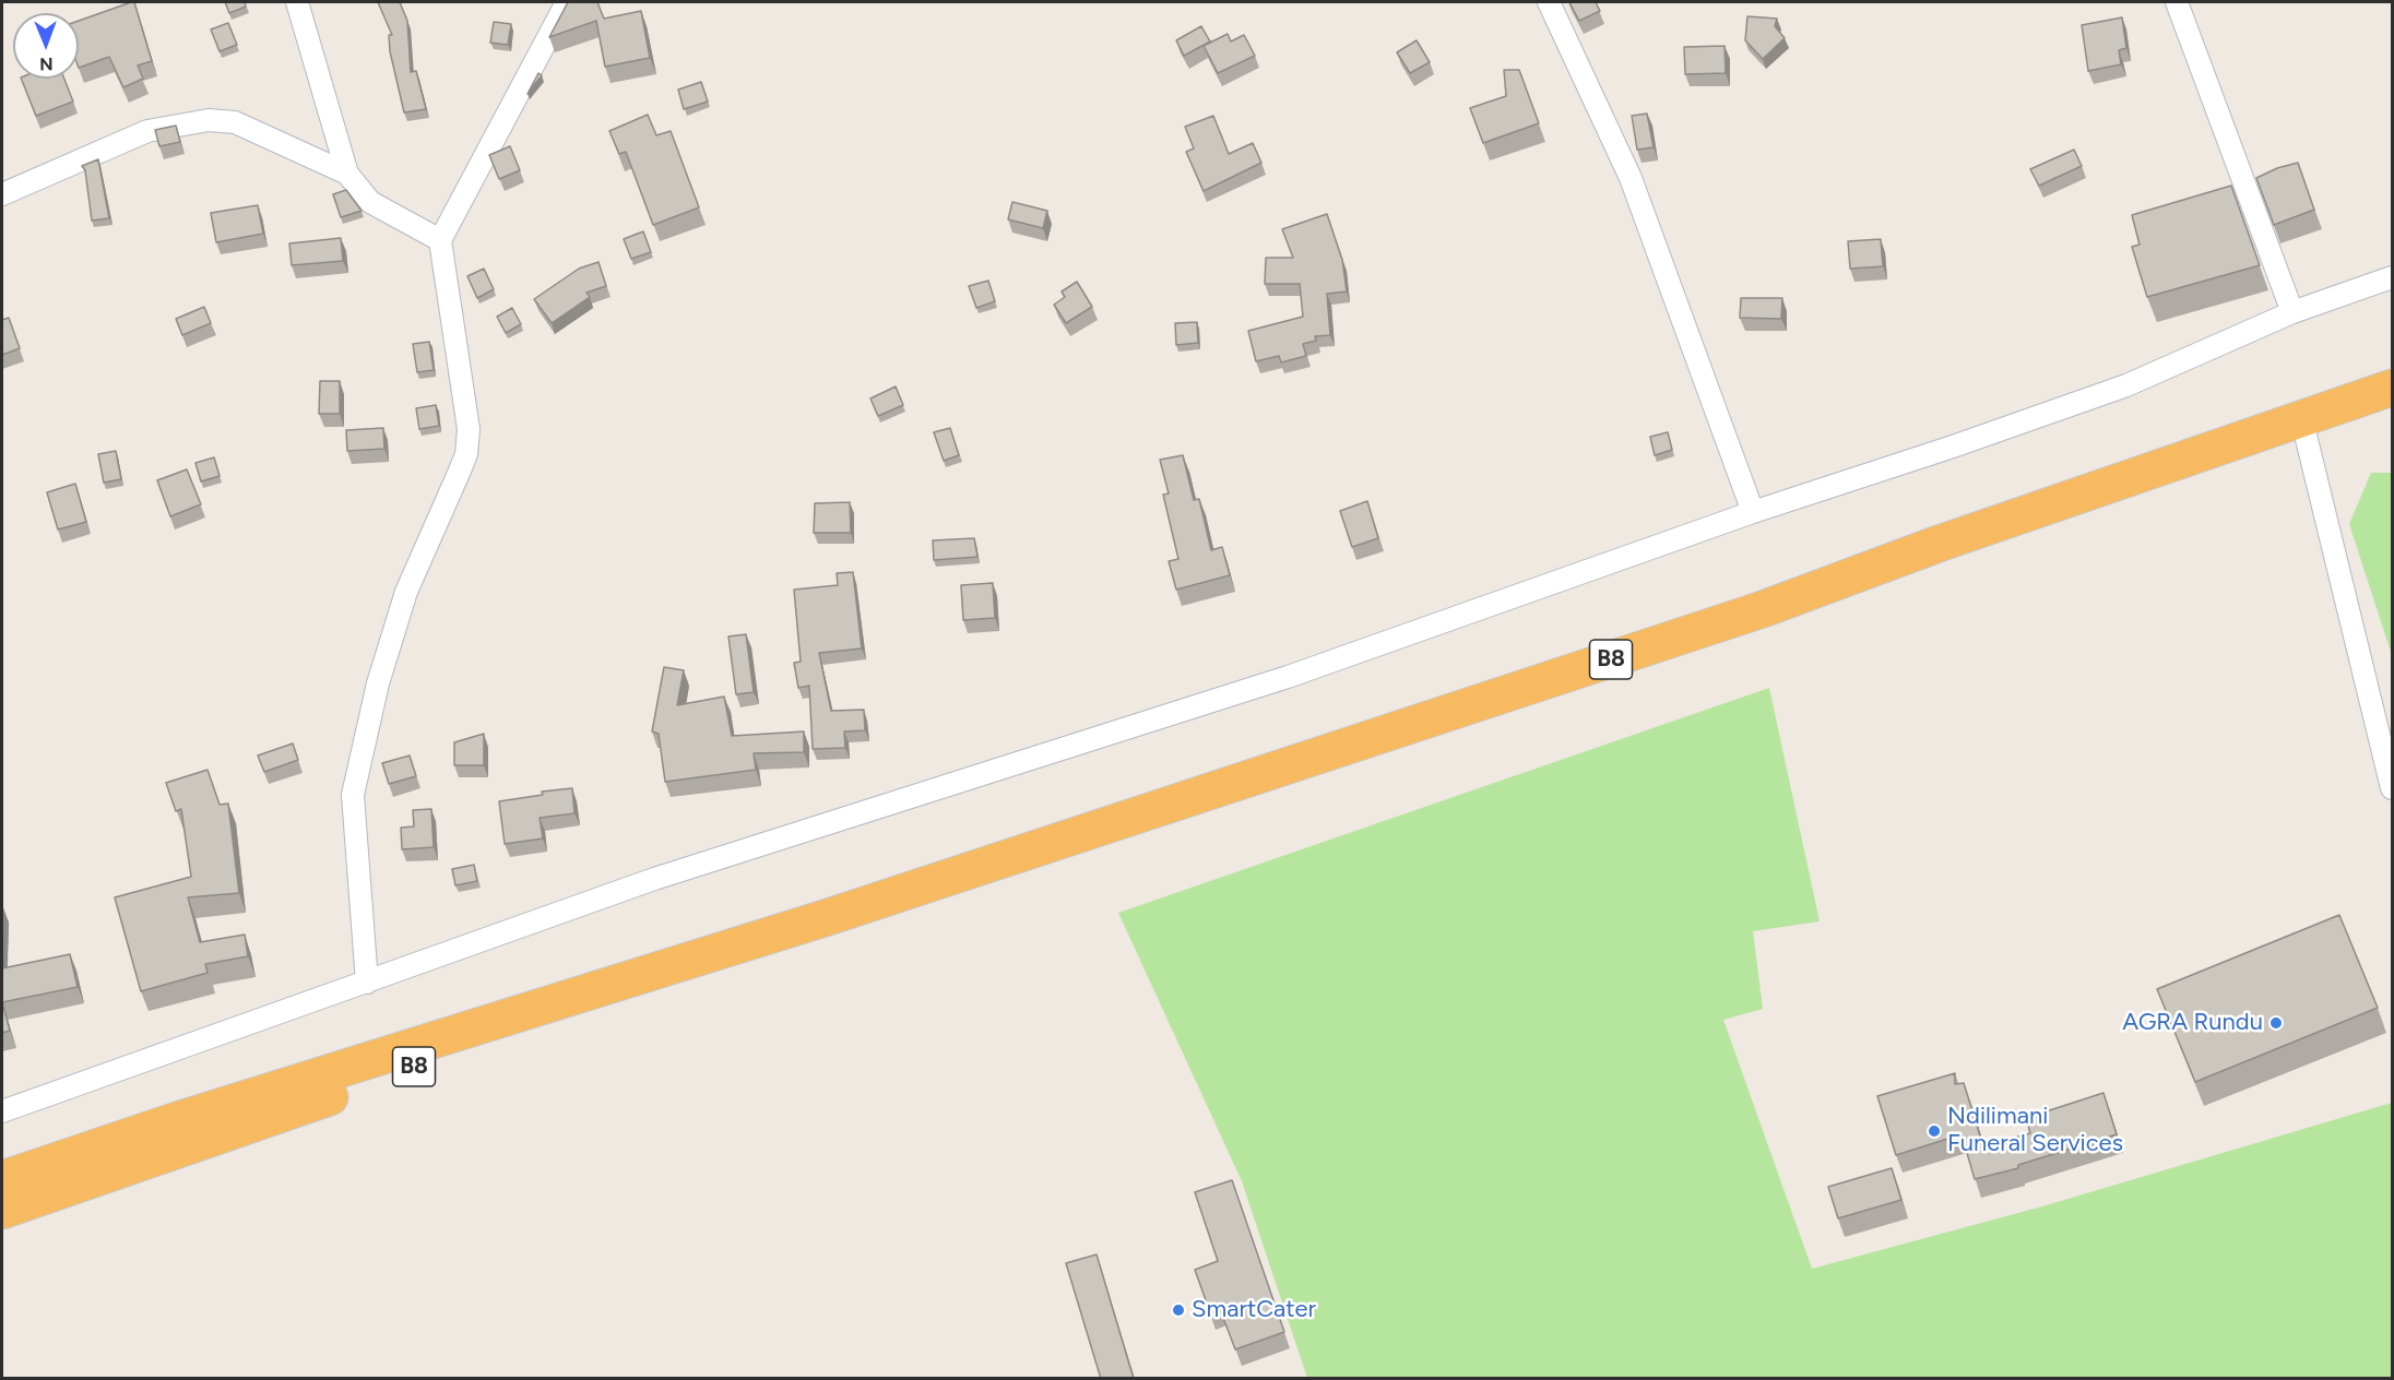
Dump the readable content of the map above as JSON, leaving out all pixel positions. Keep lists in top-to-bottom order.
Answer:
{
  "streets": {
    "highway": ["B8"]
  },
  "places": ["AGRA Rundu", "Ndilimani Funeral Services", "SmartCater"],
  "north": "bottom"
}
